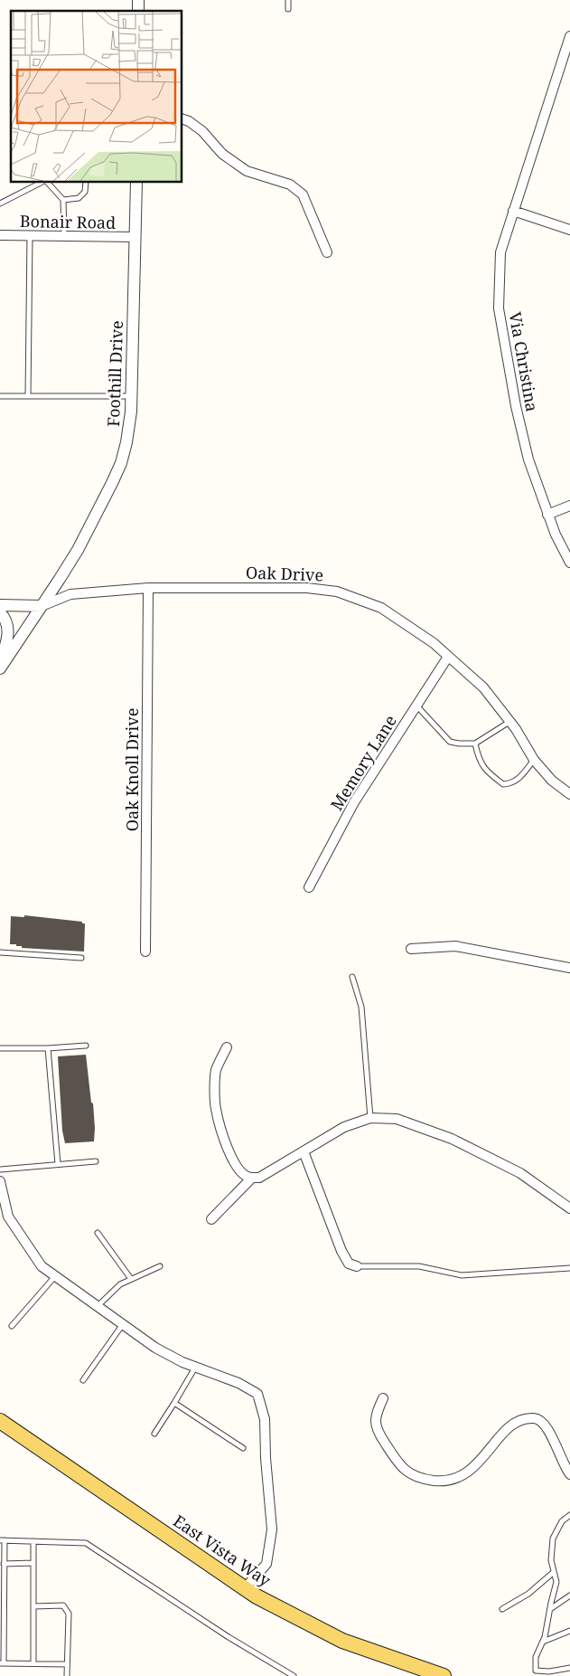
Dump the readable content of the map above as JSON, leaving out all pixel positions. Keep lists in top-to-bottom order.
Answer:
{
  "streets": {
    "main road": ["East Vista Way"],
    "street": [
      "Bonair Road",
      "Via Christina",
      "Foothill Drive",
      "Oak Drive",
      "Memory Lane",
      "Oak Knoll Drive"
    ]
  },
  "crossings": [
    ["Bonair Road", "Foothill Drive"],
    ["Foothill Drive", "Oak Drive"],
    ["Oak Drive", "Memory Lane"],
    ["Oak Drive", "Oak Knoll Drive"]
  ]
}
